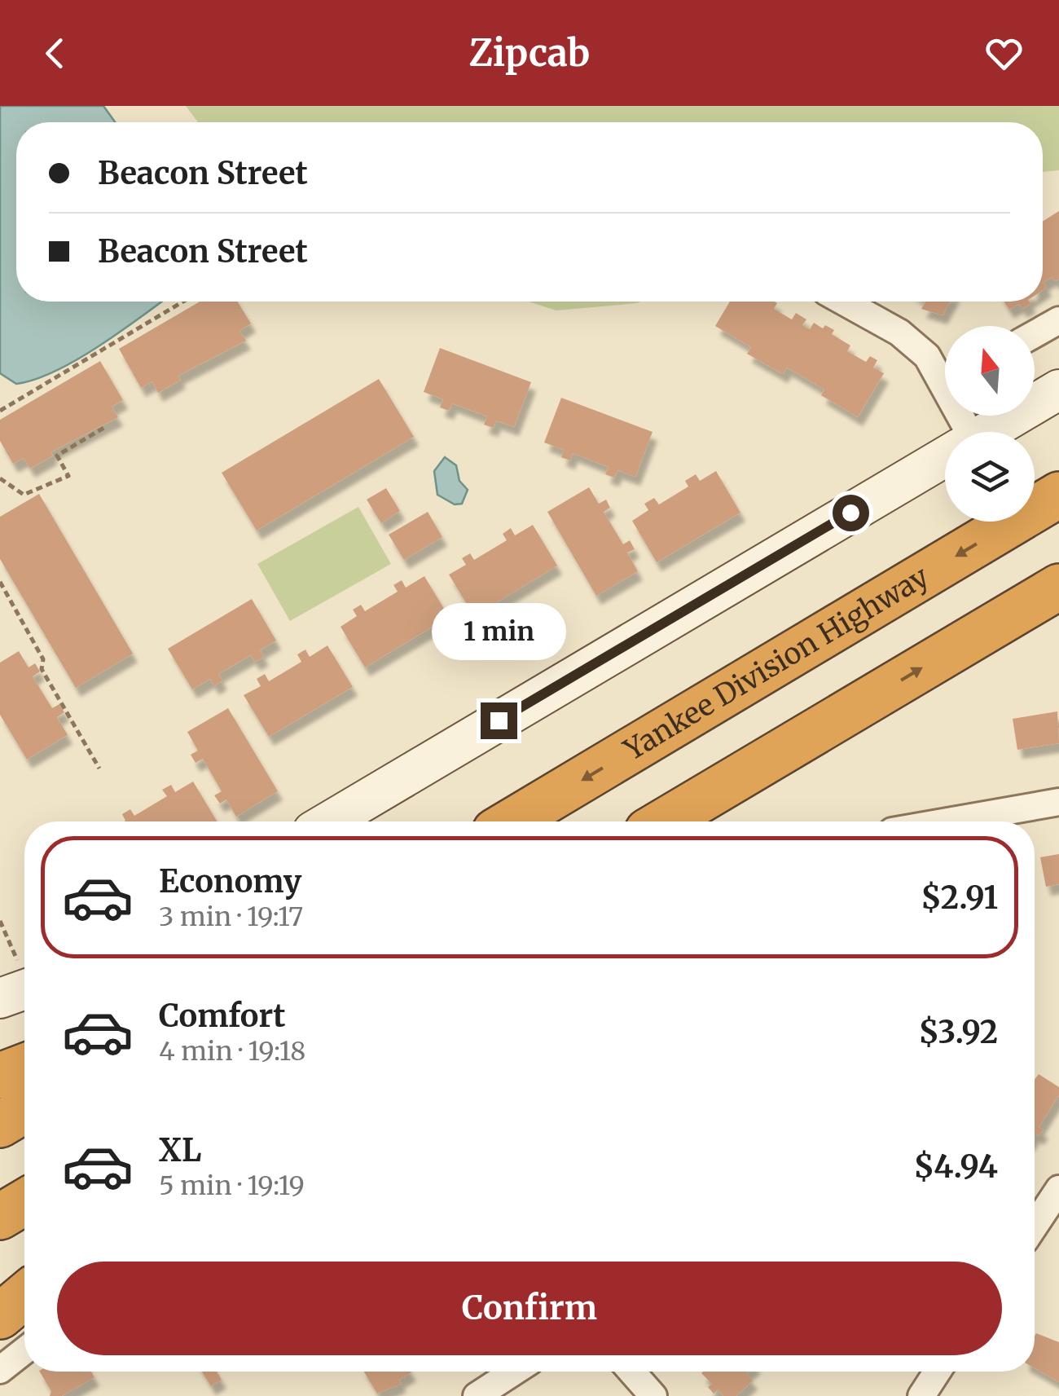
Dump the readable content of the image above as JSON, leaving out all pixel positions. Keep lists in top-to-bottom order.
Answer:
{
  "streets": {
    "highway": ["Yankee Division Highway"]
  },
  "north": "top",
  "page": {
    "header": "Zipcab",
    "banner": ["Beacon Street", "Beacon Street"],
    "bubble": "1 min",
    "list": [
      {
        "name": "Economy",
        "note": "3 min · 19:17",
        "value": "$2.91"
      },
      {
        "name": "Comfort",
        "note": "4 min · 19:18",
        "value": "$3.92"
      },
      {
        "name": "XL",
        "note": "5 min · 19:19",
        "value": "$4.94"
      }
    ],
    "buttons": "Confirm"
  }
}
